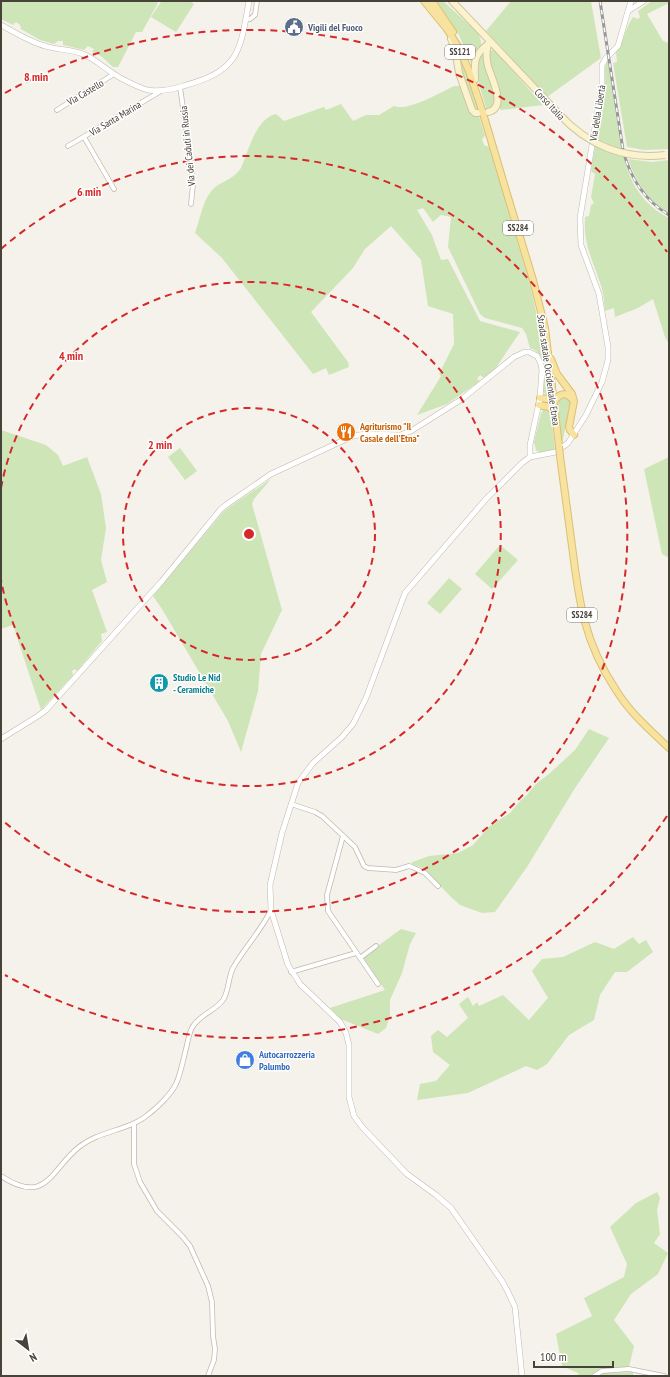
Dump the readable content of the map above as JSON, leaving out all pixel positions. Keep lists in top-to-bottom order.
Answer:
{
  "streets": {
    "main road": [
      "SS121",
      "Corso Italia",
      "SS284",
      "Strada statale Occidentale Etnea"
    ],
    "street": [
      "Via Castello",
      "Via della Libertà",
      "Via Santa Marina",
      "Via dei Caduti in Russia"
    ]
  },
  "crossings": [
    ["SS121", "Strada statale Occidentale Etnea"]
  ],
  "places": {
    "public building": ["Vigili del Fuoco"],
    "restaurant": ["Agriturismo \"Il Casale dell'Etna\""],
    "building": ["Studio Le Nid - Ceramiche"],
    "shop": ["Autocarrozzeria Palumbo"]
  },
  "scale_bar": "100 m",
  "north": "bottom right",
  "rings": [
    "8 min",
    "6 min",
    "4 min",
    "2 min"
  ]
}
